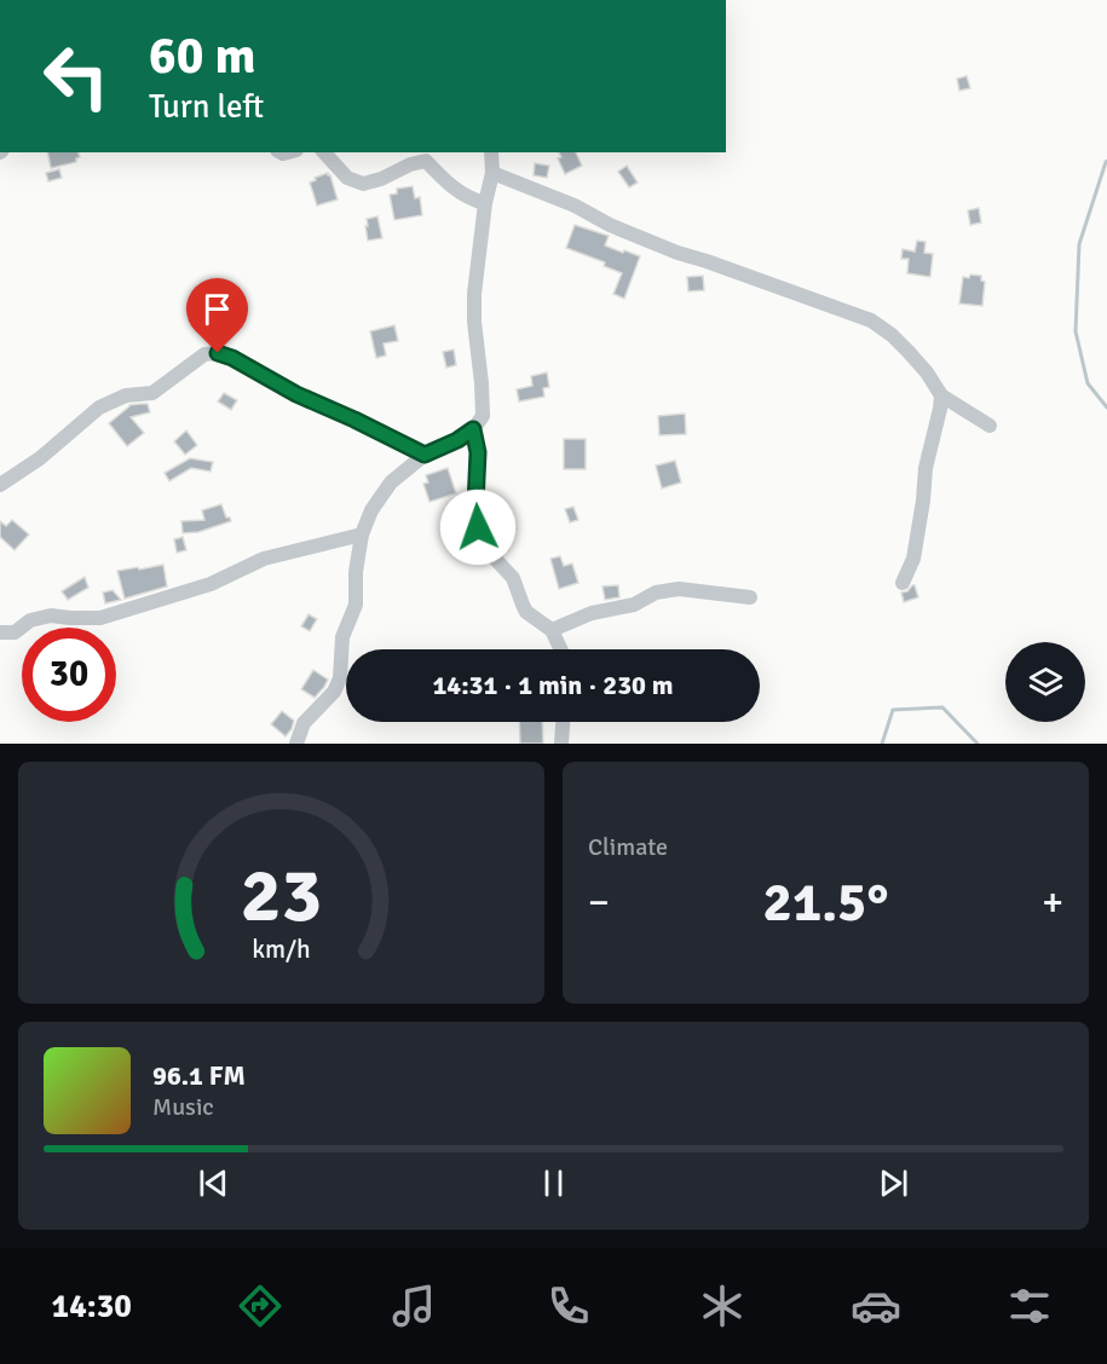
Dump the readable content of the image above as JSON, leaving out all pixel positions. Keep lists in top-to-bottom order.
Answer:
{
  "page": {
    "turn": ["60 m", "Turn left"],
    "limit": "30",
    "trip": "14:31 · 1 min · 230 m",
    "tile": "Climate",
    "heat": ["−", "21.5°", "+"],
    "song": ["96.1 FM", "Music"],
    "tabs": "14:30",
    "gauge": ["23", "km/h"]
  }
}
